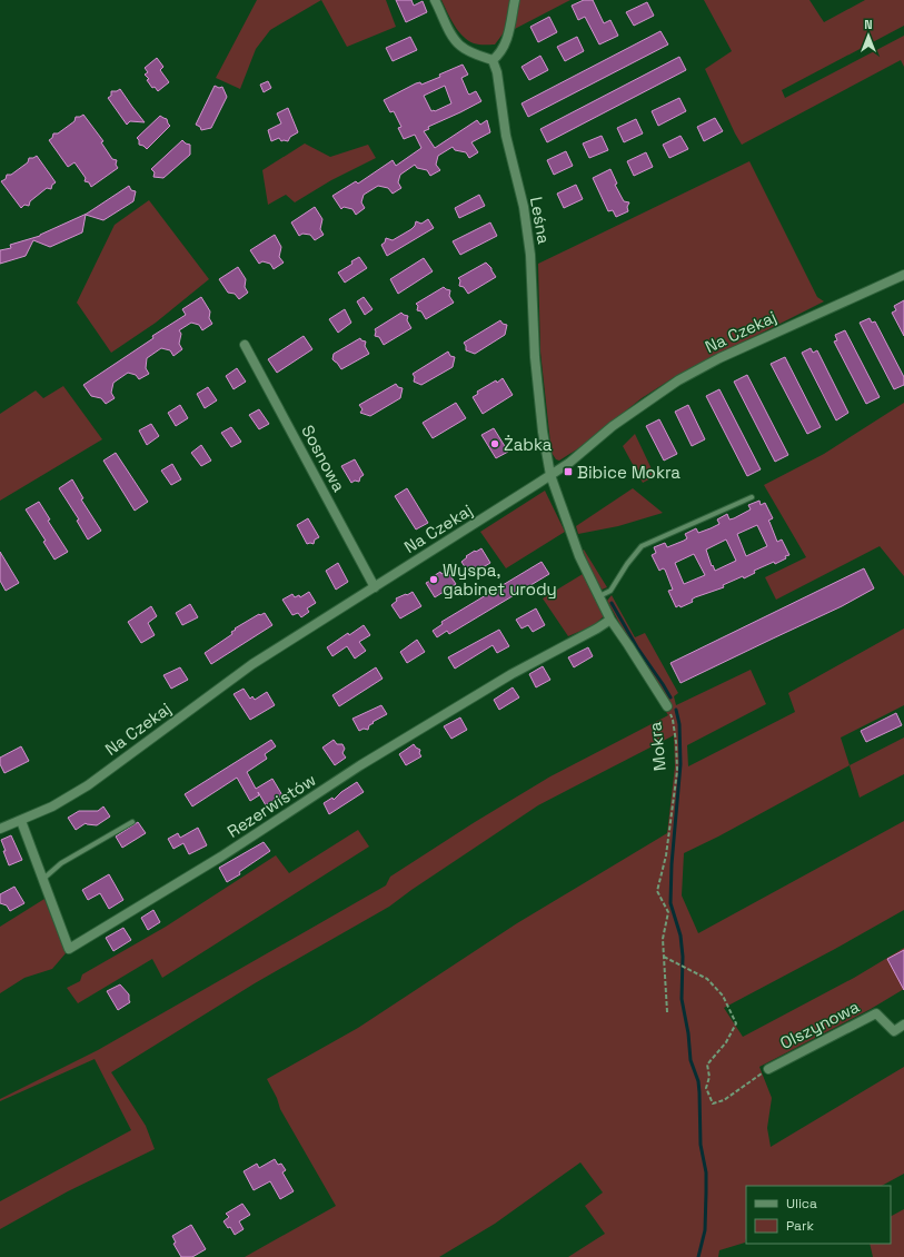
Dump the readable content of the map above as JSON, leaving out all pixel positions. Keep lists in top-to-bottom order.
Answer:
{
  "streets": {
    "street": [
      "Leśna",
      "Na Czekaj",
      "Sosnowa",
      "Mokra",
      "Rezerwistów",
      "Olszynowa"
    ]
  },
  "crossings": [
    ["Leśna", "Na Czekaj"],
    ["Leśna", "Mokra"],
    ["Na Czekaj", "Sosnowa"],
    ["Na Czekaj", "Mokra"],
    ["Na Czekaj", "Rezerwistów"],
    ["Mokra", "Rezerwistów"]
  ],
  "places": {
    "other": ["Żabka", "Wyspa, gabinet urody"],
    "transit": ["Bibice Mokra"]
  },
  "legend": ["Ulica", "Park"],
  "north": "top"
}
